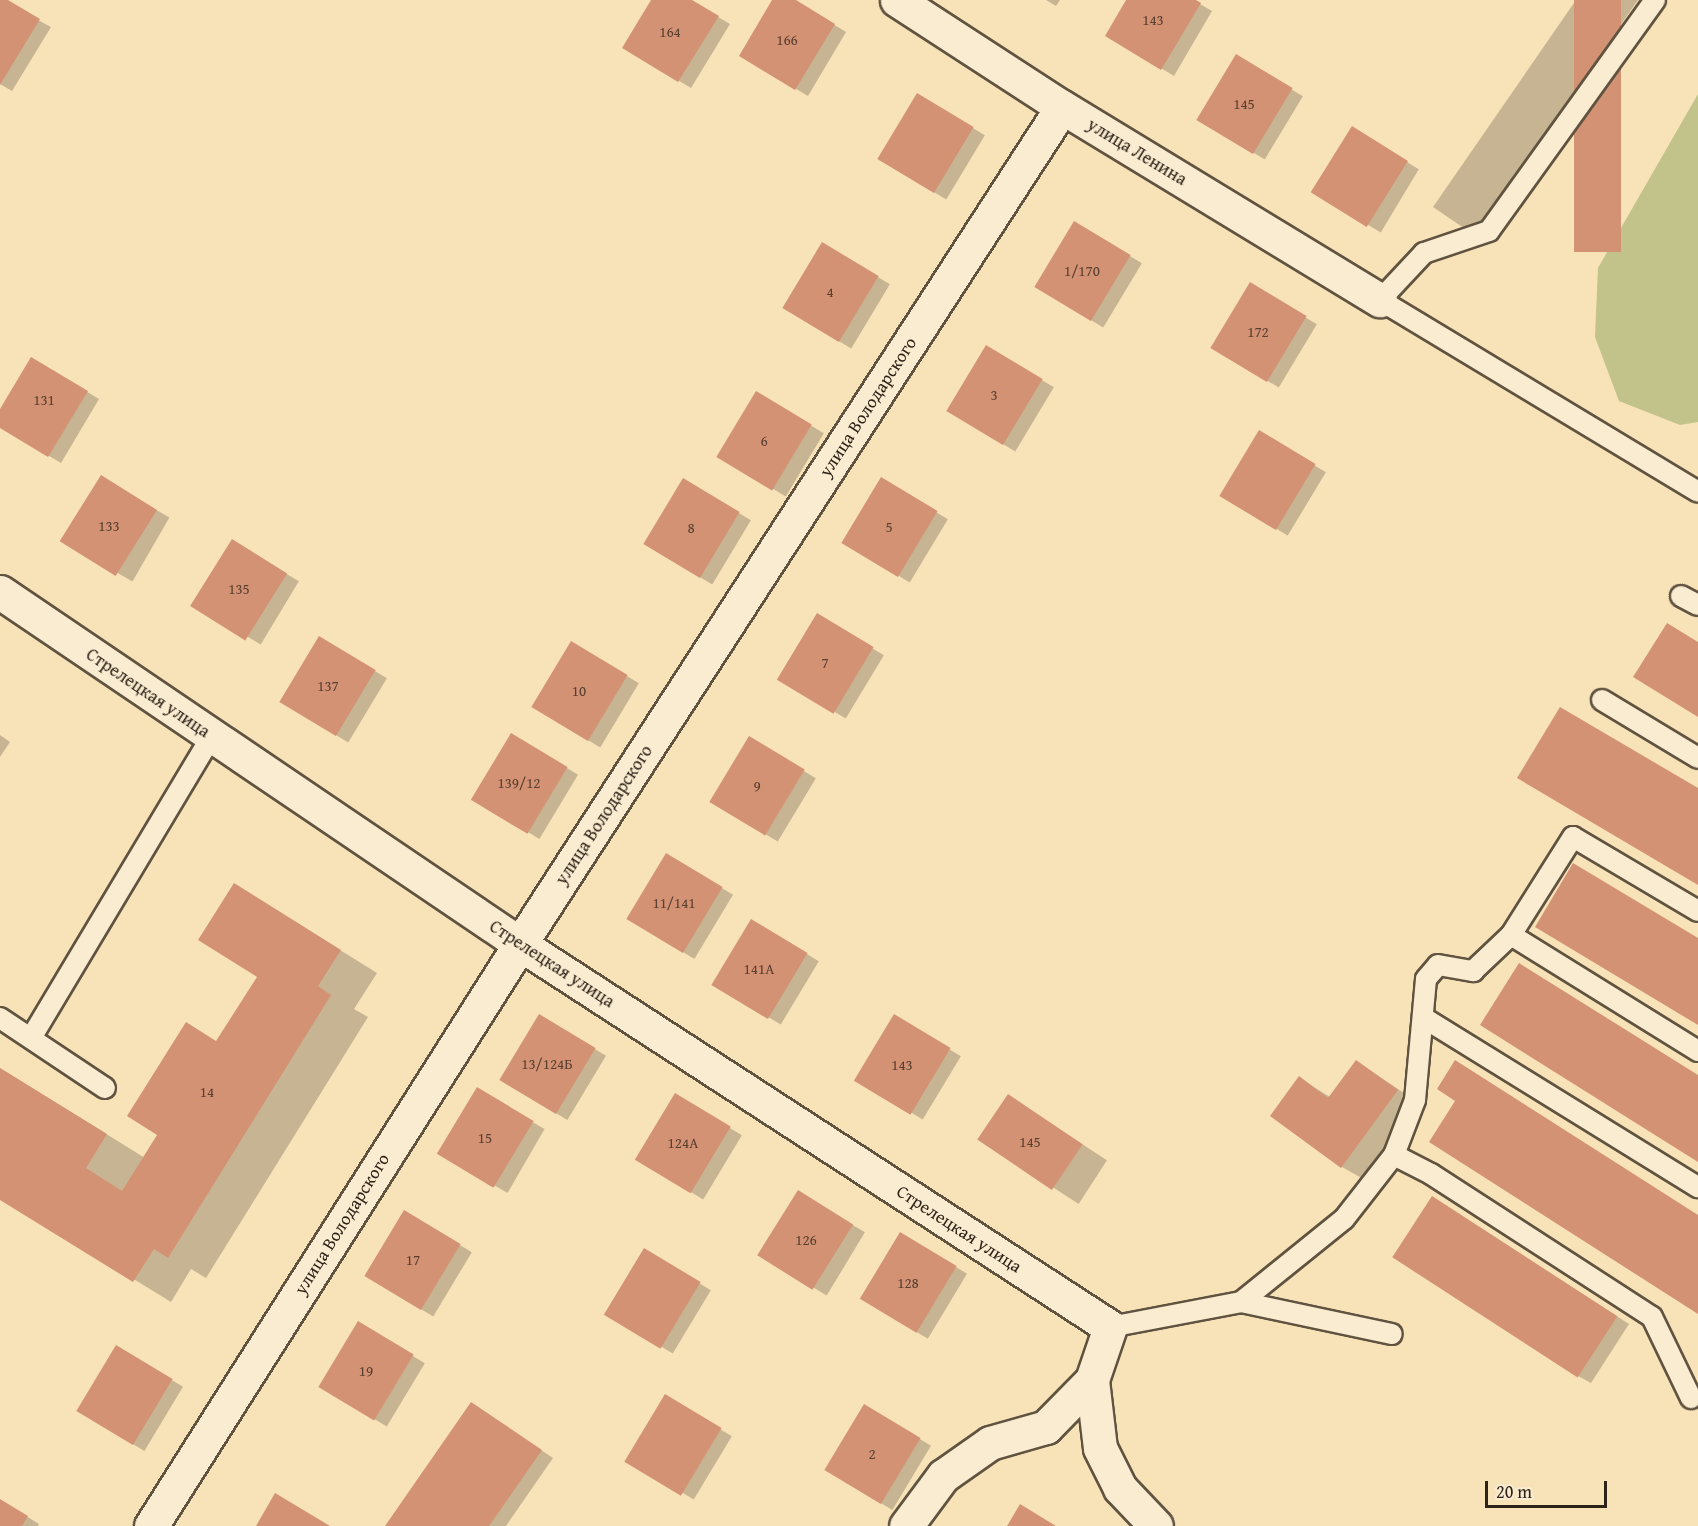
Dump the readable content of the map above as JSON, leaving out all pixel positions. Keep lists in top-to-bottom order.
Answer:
{
  "streets": {
    "street": ["улица Ленина", "улица Володарского", "Стрелецкая улица"]
  },
  "crossings": [
    ["улица Ленина", "улица Володарского"],
    ["улица Володарского", "Стрелецкая улица"]
  ],
  "house_numbers": [
    "143",
    "164",
    "166",
    "145",
    "1/170",
    "4",
    "172",
    "3",
    "131",
    "6",
    "133",
    "5",
    "8",
    "135",
    "7",
    "137",
    "10",
    "139/12",
    "9",
    "11/141",
    "141А",
    "13/124Б",
    "143",
    "14",
    "15",
    "145",
    "124А",
    "126",
    "17",
    "128",
    "19",
    "2"
  ],
  "scale_bar": "20 m"
}
